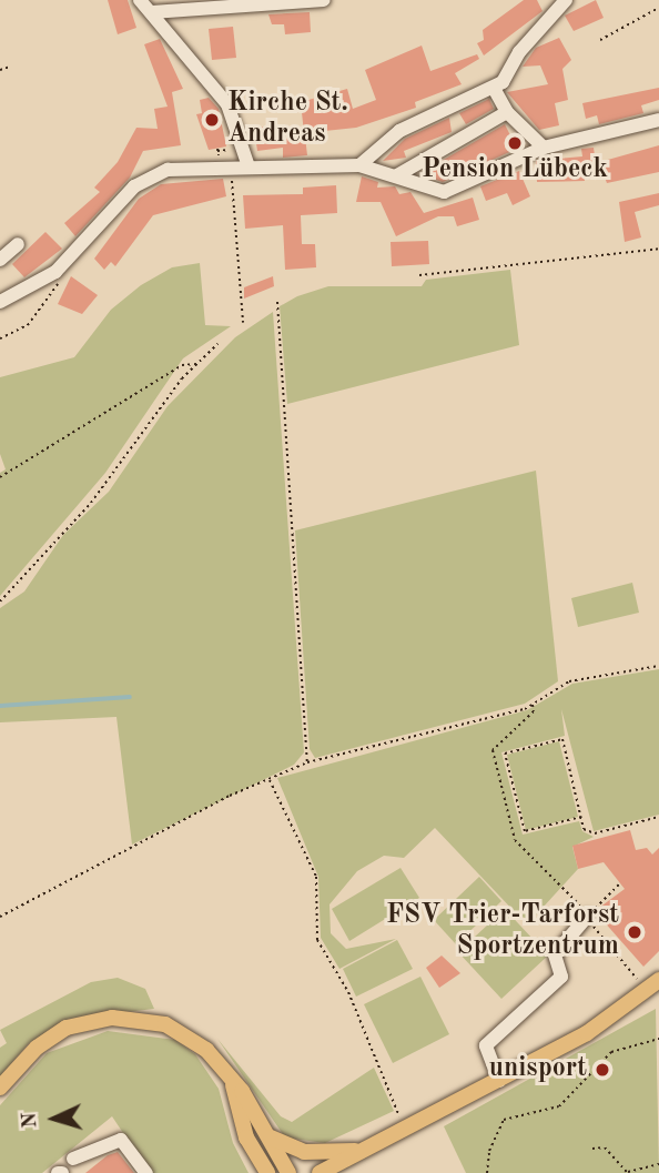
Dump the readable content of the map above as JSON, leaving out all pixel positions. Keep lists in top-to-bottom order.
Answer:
{
  "places": [
    "Kirche St. Andreas",
    "Pension Lübeck",
    "FSV Trier-Tarforst Sportzentrum",
    "unisport"
  ],
  "north": "left"
}
